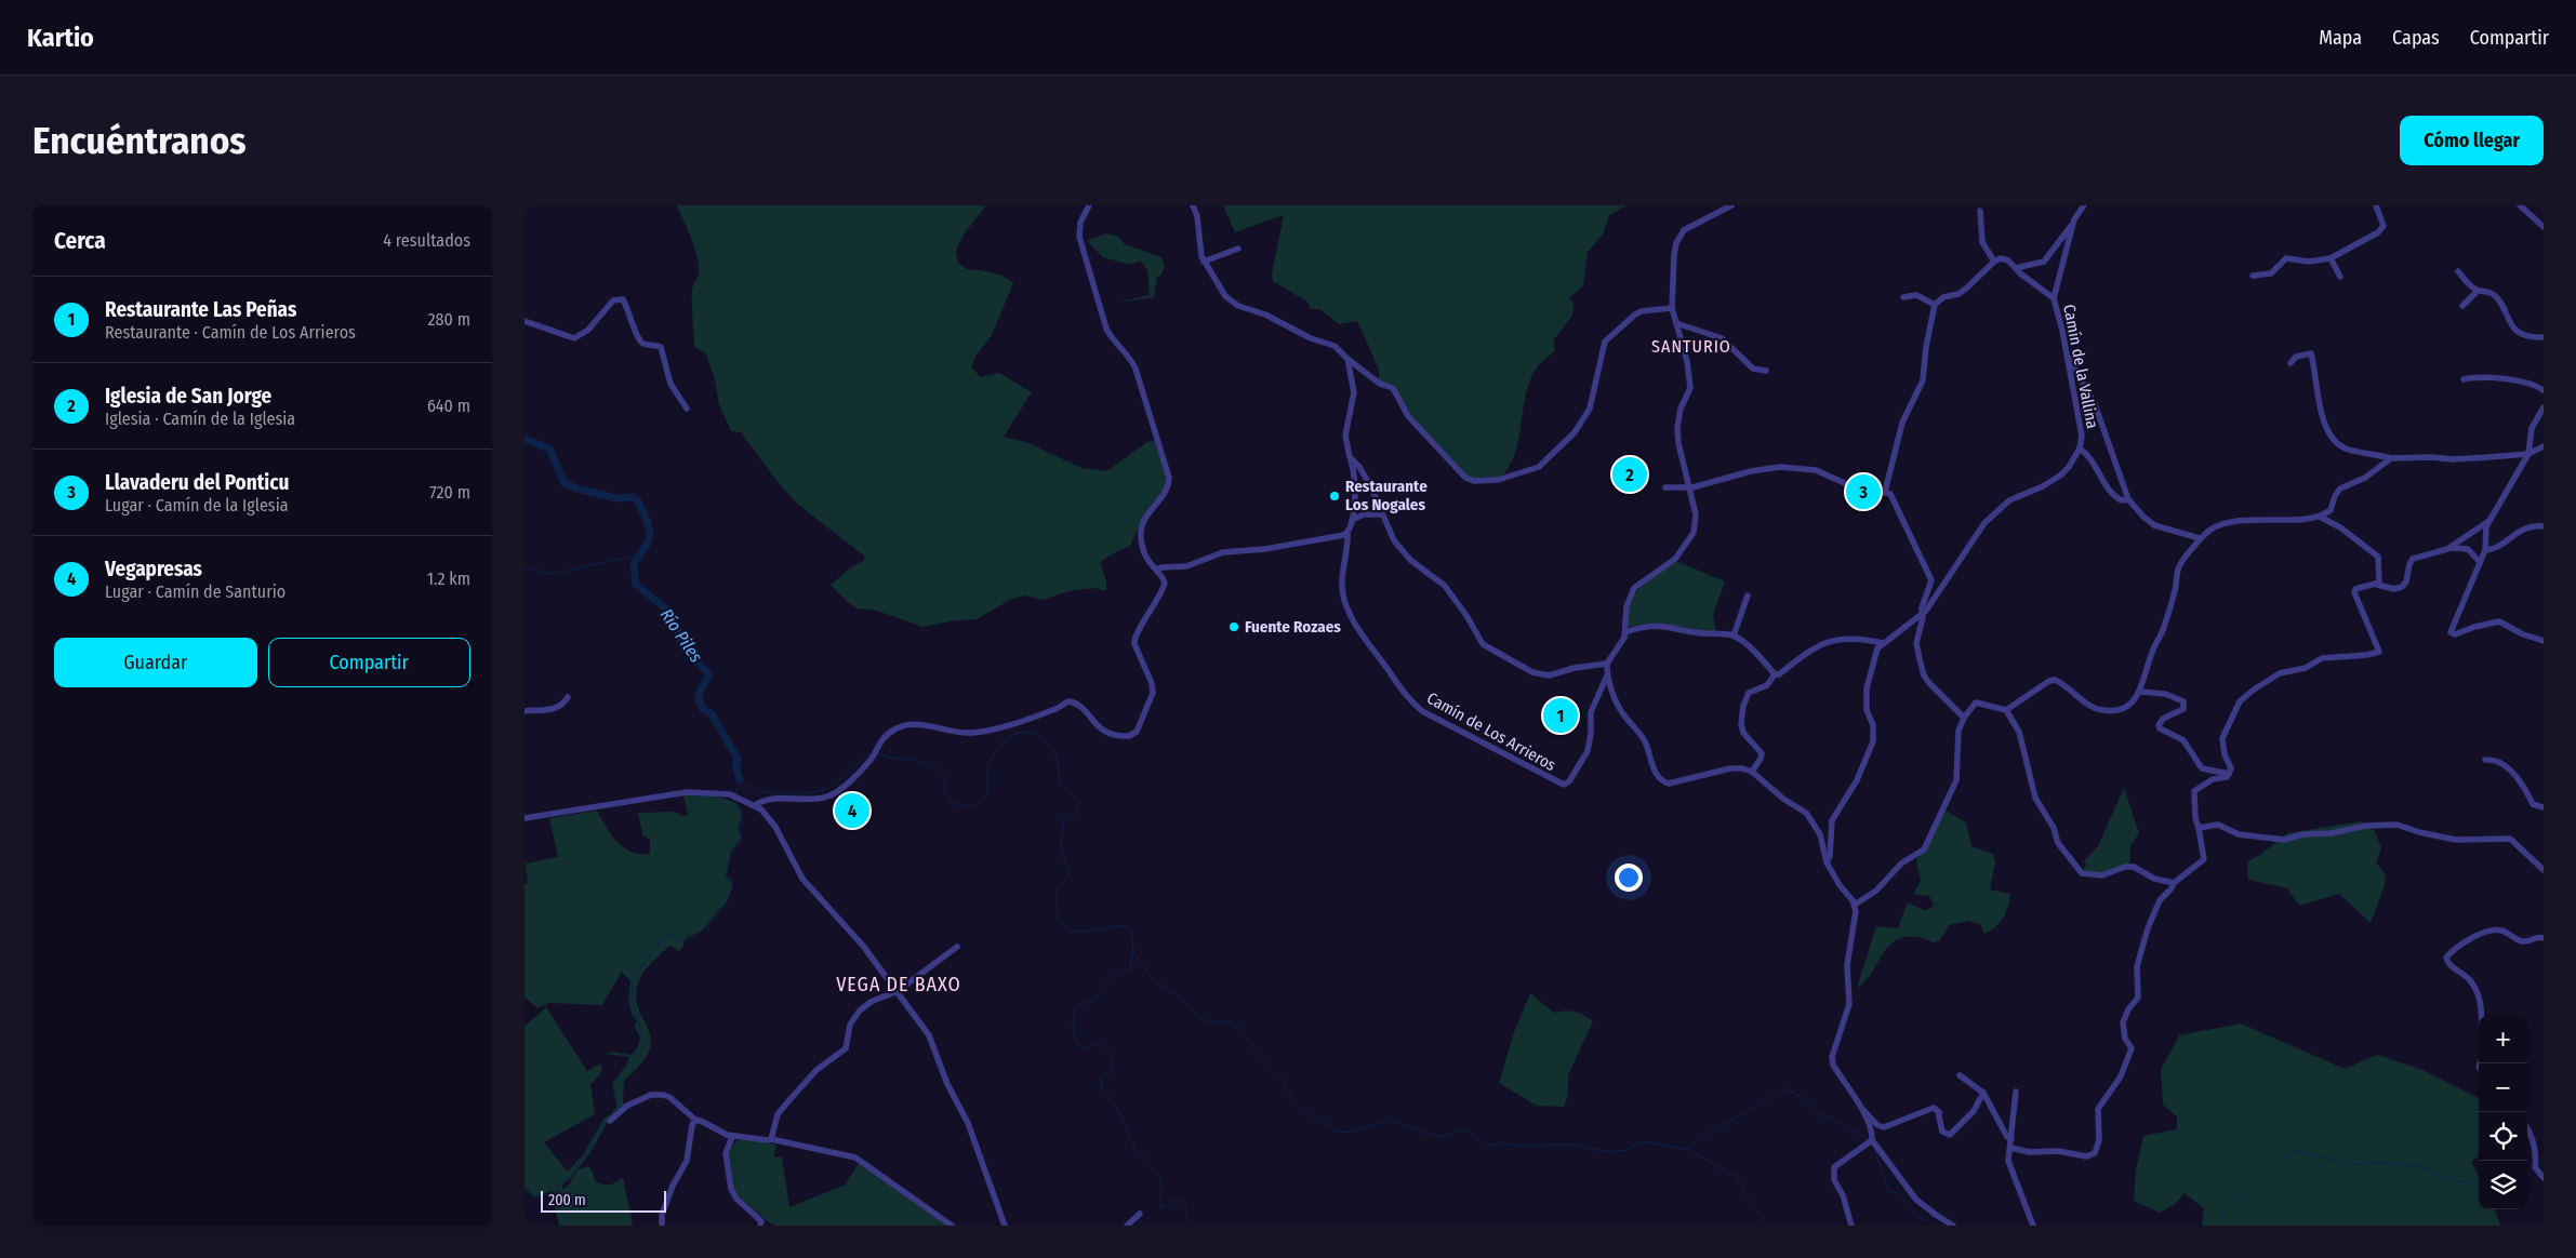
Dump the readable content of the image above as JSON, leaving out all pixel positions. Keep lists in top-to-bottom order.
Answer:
{
  "streets": {
    "street": ["Camín de la Vallina", "Camín de Los Arrieros"]
  },
  "districts": ["SANTURIO", "VEGA DE BAXO"],
  "water": ["Río Piles"],
  "places": ["Restaurante Los Nogales", "Fuente Rozaes"],
  "scale_bar": "200 m",
  "page": {
    "header": "Kartio",
    "nav": ["Mapa", "Capas", "Compartir"],
    "buttons": [
      "Cómo llegar",
      ["Guardar", "Compartir"]
    ],
    "title": "Encuéntranos",
    "heading": ["Cerca", "4 resultados"],
    "list": [
      {
        "mark": "1",
        "name": "Restaurante Las Peñas",
        "note": "Restaurante · Camín de Los Arrieros",
        "value": "280 m"
      },
      {
        "mark": "2",
        "name": "Iglesia de San Jorge",
        "note": "Iglesia · Camín de la Iglesia",
        "value": "640 m"
      },
      {
        "mark": "3",
        "name": "Llavaderu del Ponticu",
        "note": "Lugar · Camín de la Iglesia",
        "value": "720 m"
      },
      {
        "mark": "4",
        "name": "Vegapresas",
        "note": "Lugar · Camín de Santurio",
        "value": "1.2 km"
      }
    ],
    "pins": [
      "2",
      "3",
      "1",
      "4"
    ],
    "map_buttons": ["+", "−"],
    "scale": "200 m"
  }
}
